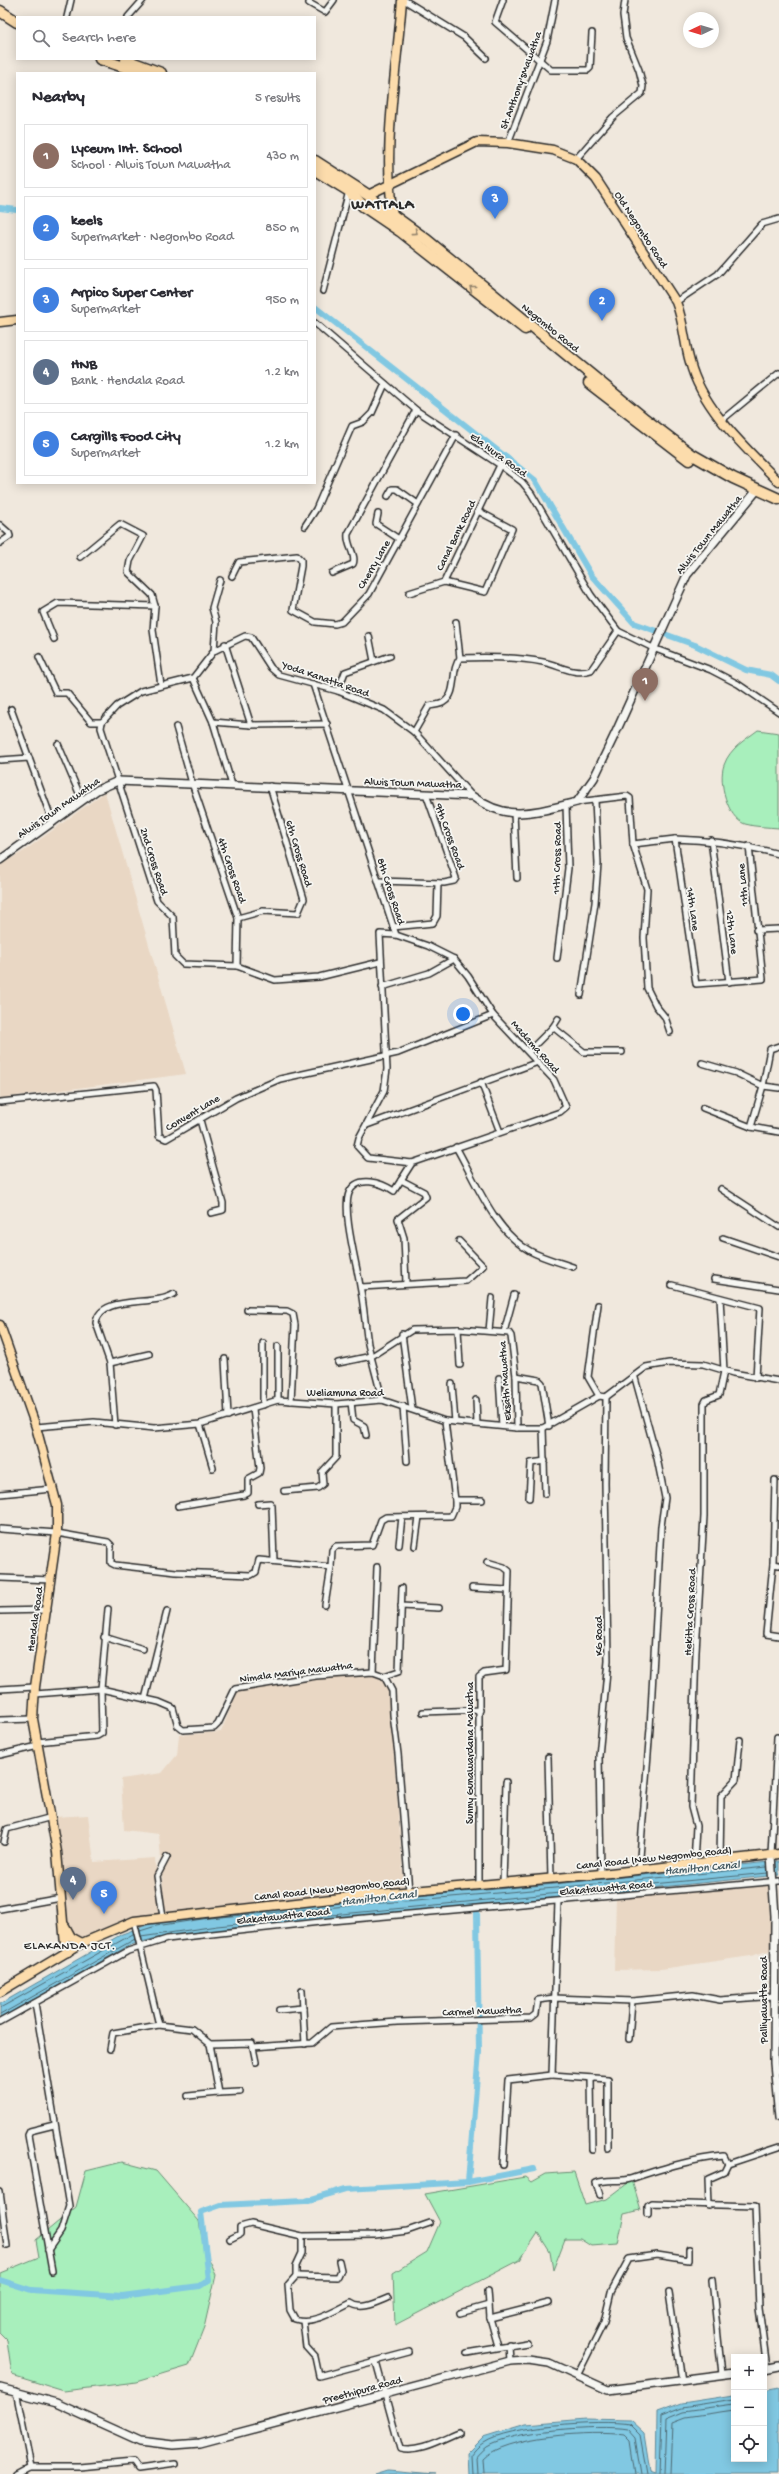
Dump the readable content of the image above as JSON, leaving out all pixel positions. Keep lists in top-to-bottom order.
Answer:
{
  "streets": {
    "highway": ["Negombo Road"],
    "main road": ["Old Negombo Road", "Hendala Road", "Canal Road (New Negombo Road)"],
    "street": [
      "St.Anthony'sMawatha",
      "Ela Ivura Road",
      "Alwis Town Mawatha",
      "Canal Bank Road",
      "Cherry Lane",
      "Yoda Kanatta Road",
      "9th Cross Road",
      "6th Cross Road",
      "11th Cross Road",
      "2nd Cross Road",
      "4th Cross Road",
      "11th Lane",
      "8th Cross Road",
      "14th Lane",
      "12th Lane",
      "Madama Road",
      "Convent Lane",
      "Eksath Mawatha",
      "Weliamuna Road",
      "Hekitta Cross Road",
      "KG Road",
      "Nimala Mariya Mawatha",
      "Sunny Gunawardana Mawatha",
      "Elakatawatta Road",
      "Palliyawatte Road",
      "Carmel Mawatha",
      "Preethipura Road"
    ]
  },
  "crossings": [
    ["St.Anthony'sMawatha", "Old Negombo Road"],
    ["Old Negombo Road", "Negombo Road"],
    ["Negombo Road", "Alwis Town Mawatha"],
    ["Ela Ivura Road", "Alwis Town Mawatha"],
    ["Ela Ivura Road", "Canal Bank Road"],
    ["Ela Ivura Road", "Cherry Lane"],
    ["Alwis Town Mawatha", "Yoda Kanatta Road"],
    ["Alwis Town Mawatha", "9th Cross Road"],
    ["Alwis Town Mawatha", "6th Cross Road"],
    ["Alwis Town Mawatha", "11th Cross Road"],
    ["Alwis Town Mawatha", "2nd Cross Road"],
    ["Alwis Town Mawatha", "4th Cross Road"],
    ["Alwis Town Mawatha", "8th Cross Road"],
    ["Yoda Kanatta Road", "8th Cross Road"],
    ["9th Cross Road", "8th Cross Road"],
    ["6th Cross Road", "4th Cross Road"],
    ["2nd Cross Road", "4th Cross Road"],
    ["8th Cross Road", "Madama Road"],
    ["8th Cross Road", "Convent Lane"],
    ["14th Lane", "12th Lane"],
    ["Madama Road", "Convent Lane"],
    ["Eksath Mawatha", "Weliamuna Road"],
    ["Weliamuna Road", "Hendala Road"],
    ["Hekitta Cross Road", "Canal Road (New Negombo Road)"],
    ["Hendala Road", "Nimala Mariya Mawatha"],
    ["Hendala Road", "Canal Road (New Negombo Road)"],
    ["KG Road", "Canal Road (New Negombo Road)"],
    ["Sunny Gunawardana Mawatha", "Canal Road (New Negombo Road)"],
    ["Canal Road (New Negombo Road)", "Palliyawatte Road"],
    ["Elakatawatta Road", "Palliyawatte Road"],
    ["Palliyawatte Road", "Carmel Mawatha"]
  ],
  "districts": ["WATTALA", "ELAKANDA JCT."],
  "water": ["Hamilton Canal"],
  "north": "left",
  "page": {
    "search": "Search here",
    "heading": ["Nearby", "5 results"],
    "list": [
      {
        "mark": "1",
        "name": "Lyceum Int. School",
        "note": "School · Alwis Town Mawatha",
        "value": "430 m"
      },
      {
        "mark": "2",
        "name": "keels",
        "note": "Supermarket · Negombo Road",
        "value": "850 m"
      },
      {
        "mark": "3",
        "name": "Arpico Super Center",
        "note": "Supermarket",
        "value": "950 m"
      },
      {
        "mark": "4",
        "name": "HNB",
        "note": "Bank · Hendala Road",
        "value": "1.2 km"
      },
      {
        "mark": "5",
        "name": "Cargills Food City",
        "note": "Supermarket",
        "value": "1.2 km"
      }
    ],
    "pins": [
      "3",
      "2",
      "1",
      "4",
      "5"
    ],
    "map_buttons": ["+", "−"]
  }
}
